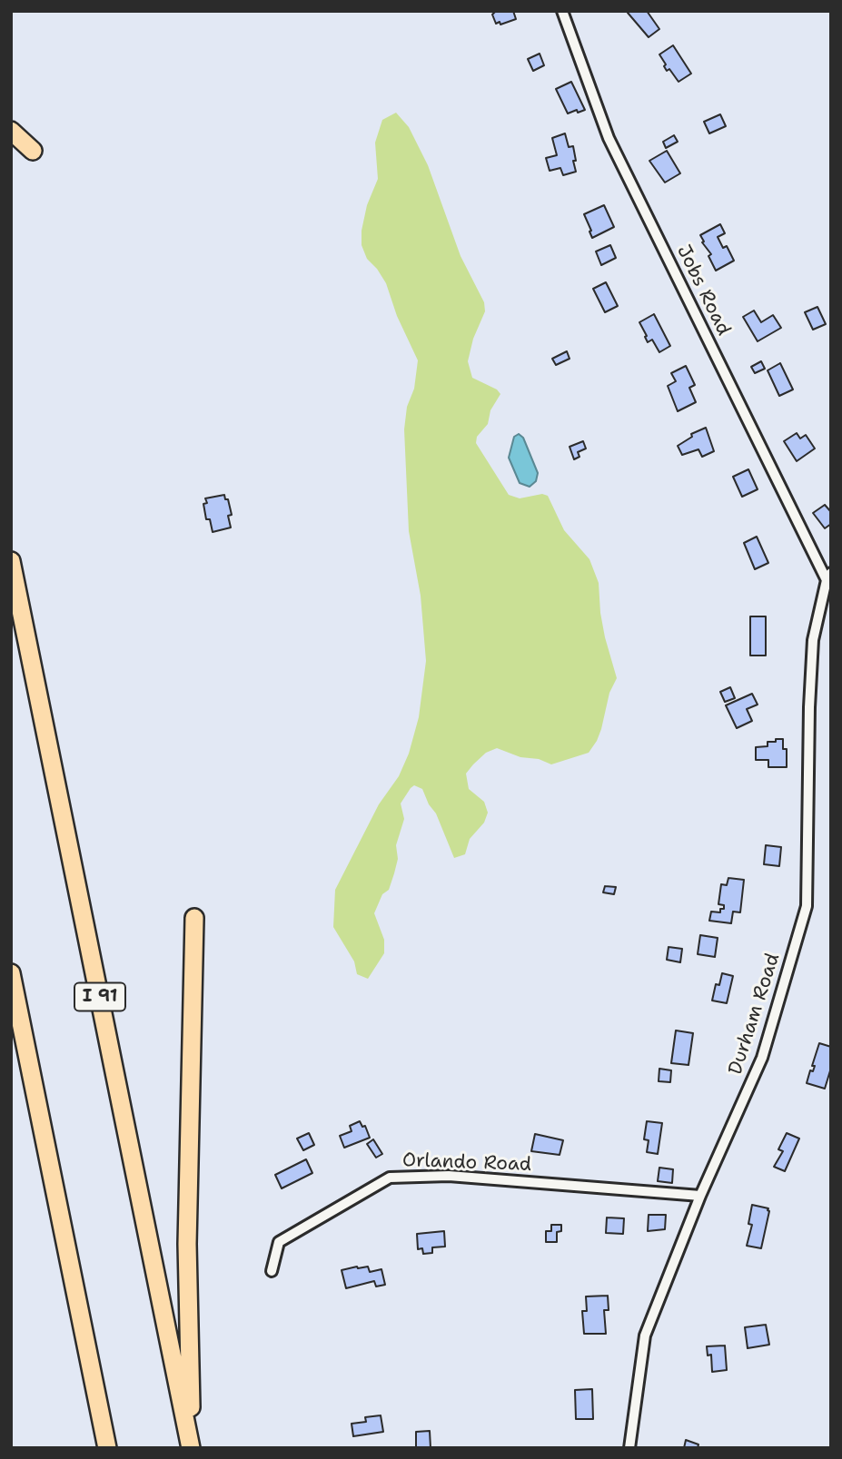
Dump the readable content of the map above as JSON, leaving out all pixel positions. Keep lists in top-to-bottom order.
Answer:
{
  "streets": {
    "highway": ["I 91"],
    "street": ["Jobs Road", "Durham Road", "Orlando Road"]
  },
  "crossings": [
    ["Jobs Road", "Durham Road"],
    ["Durham Road", "Orlando Road"]
  ]
}
